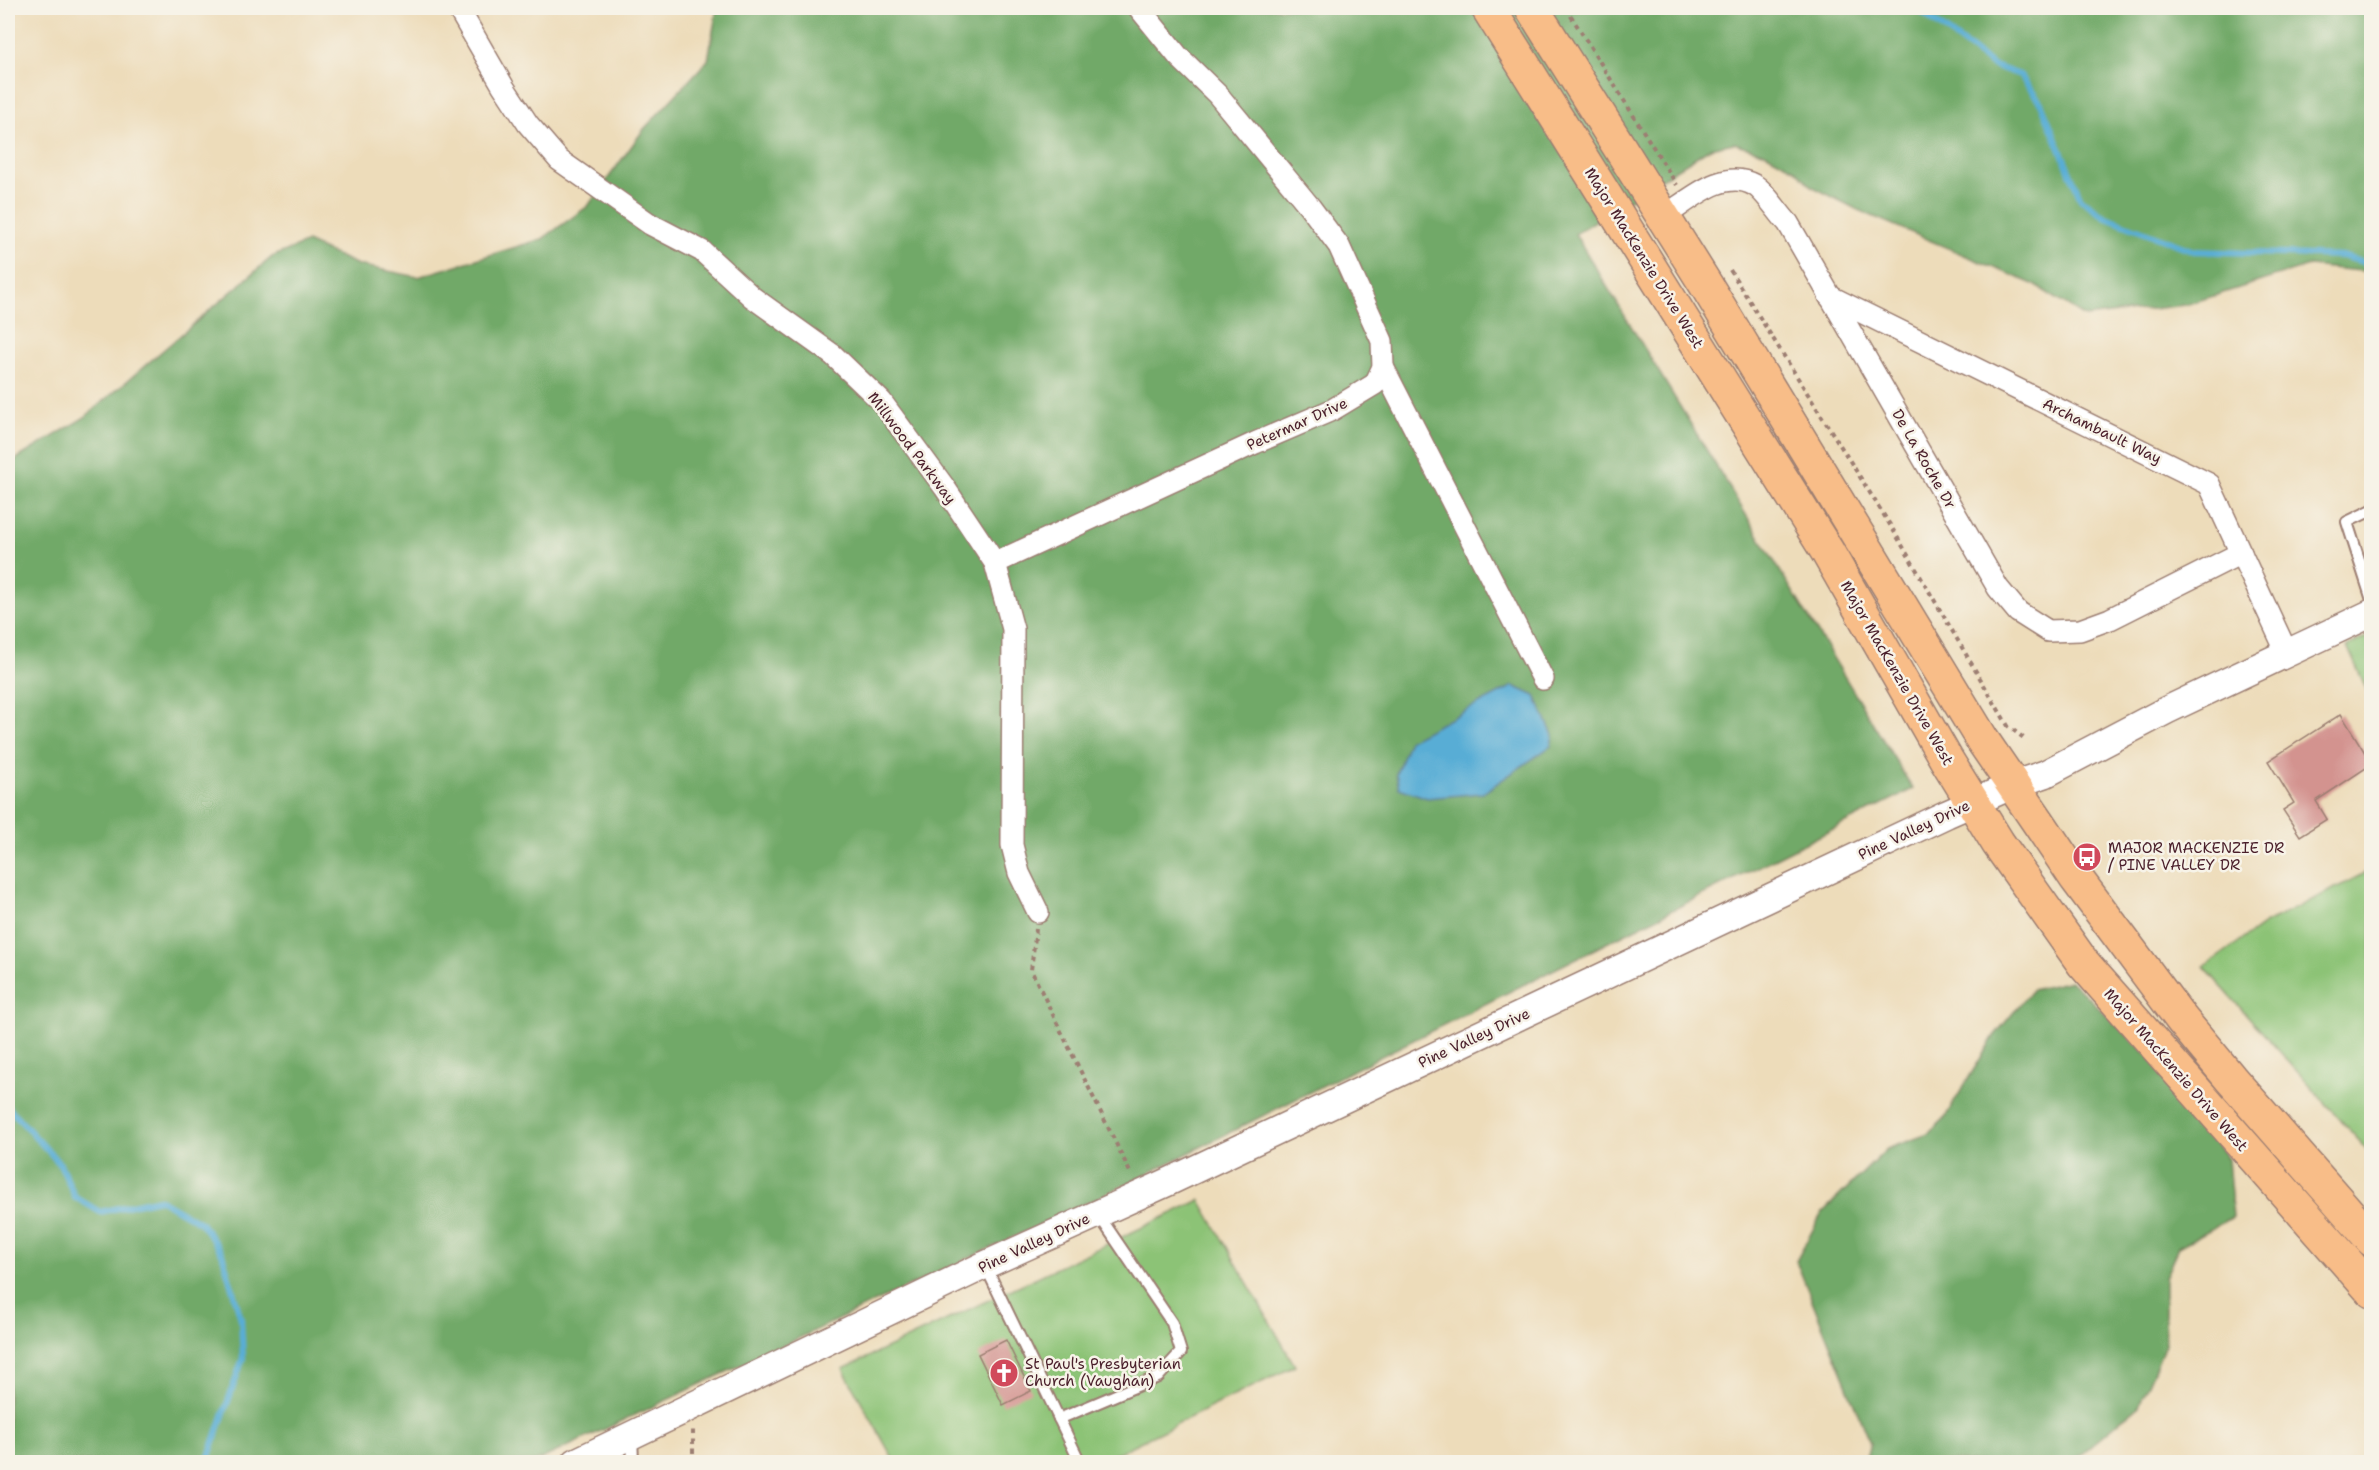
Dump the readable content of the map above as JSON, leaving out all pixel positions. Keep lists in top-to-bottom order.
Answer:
{
  "streets": {
    "main road": ["Major MacKenzie Drive West"],
    "street": [
      "Petermar Drive",
      "Archambault Way",
      "Millwood Parkway",
      "De La Roche Dr",
      "Pine Valley Drive"
    ]
  },
  "crossings": [
    ["Major MacKenzie Drive West", "Pine Valley Drive"],
    ["Petermar Drive", "Millwood Parkway"],
    ["Archambault Way", "De La Roche Dr"],
    ["Archambault Way", "Pine Valley Drive"]
  ],
  "places": {
    "bus stop": ["MAJOR MACKENZIE DR / PINE VALLEY DR"],
    "church": ["St Paul's Presbyterian Church (Vaughan)"]
  }
}
